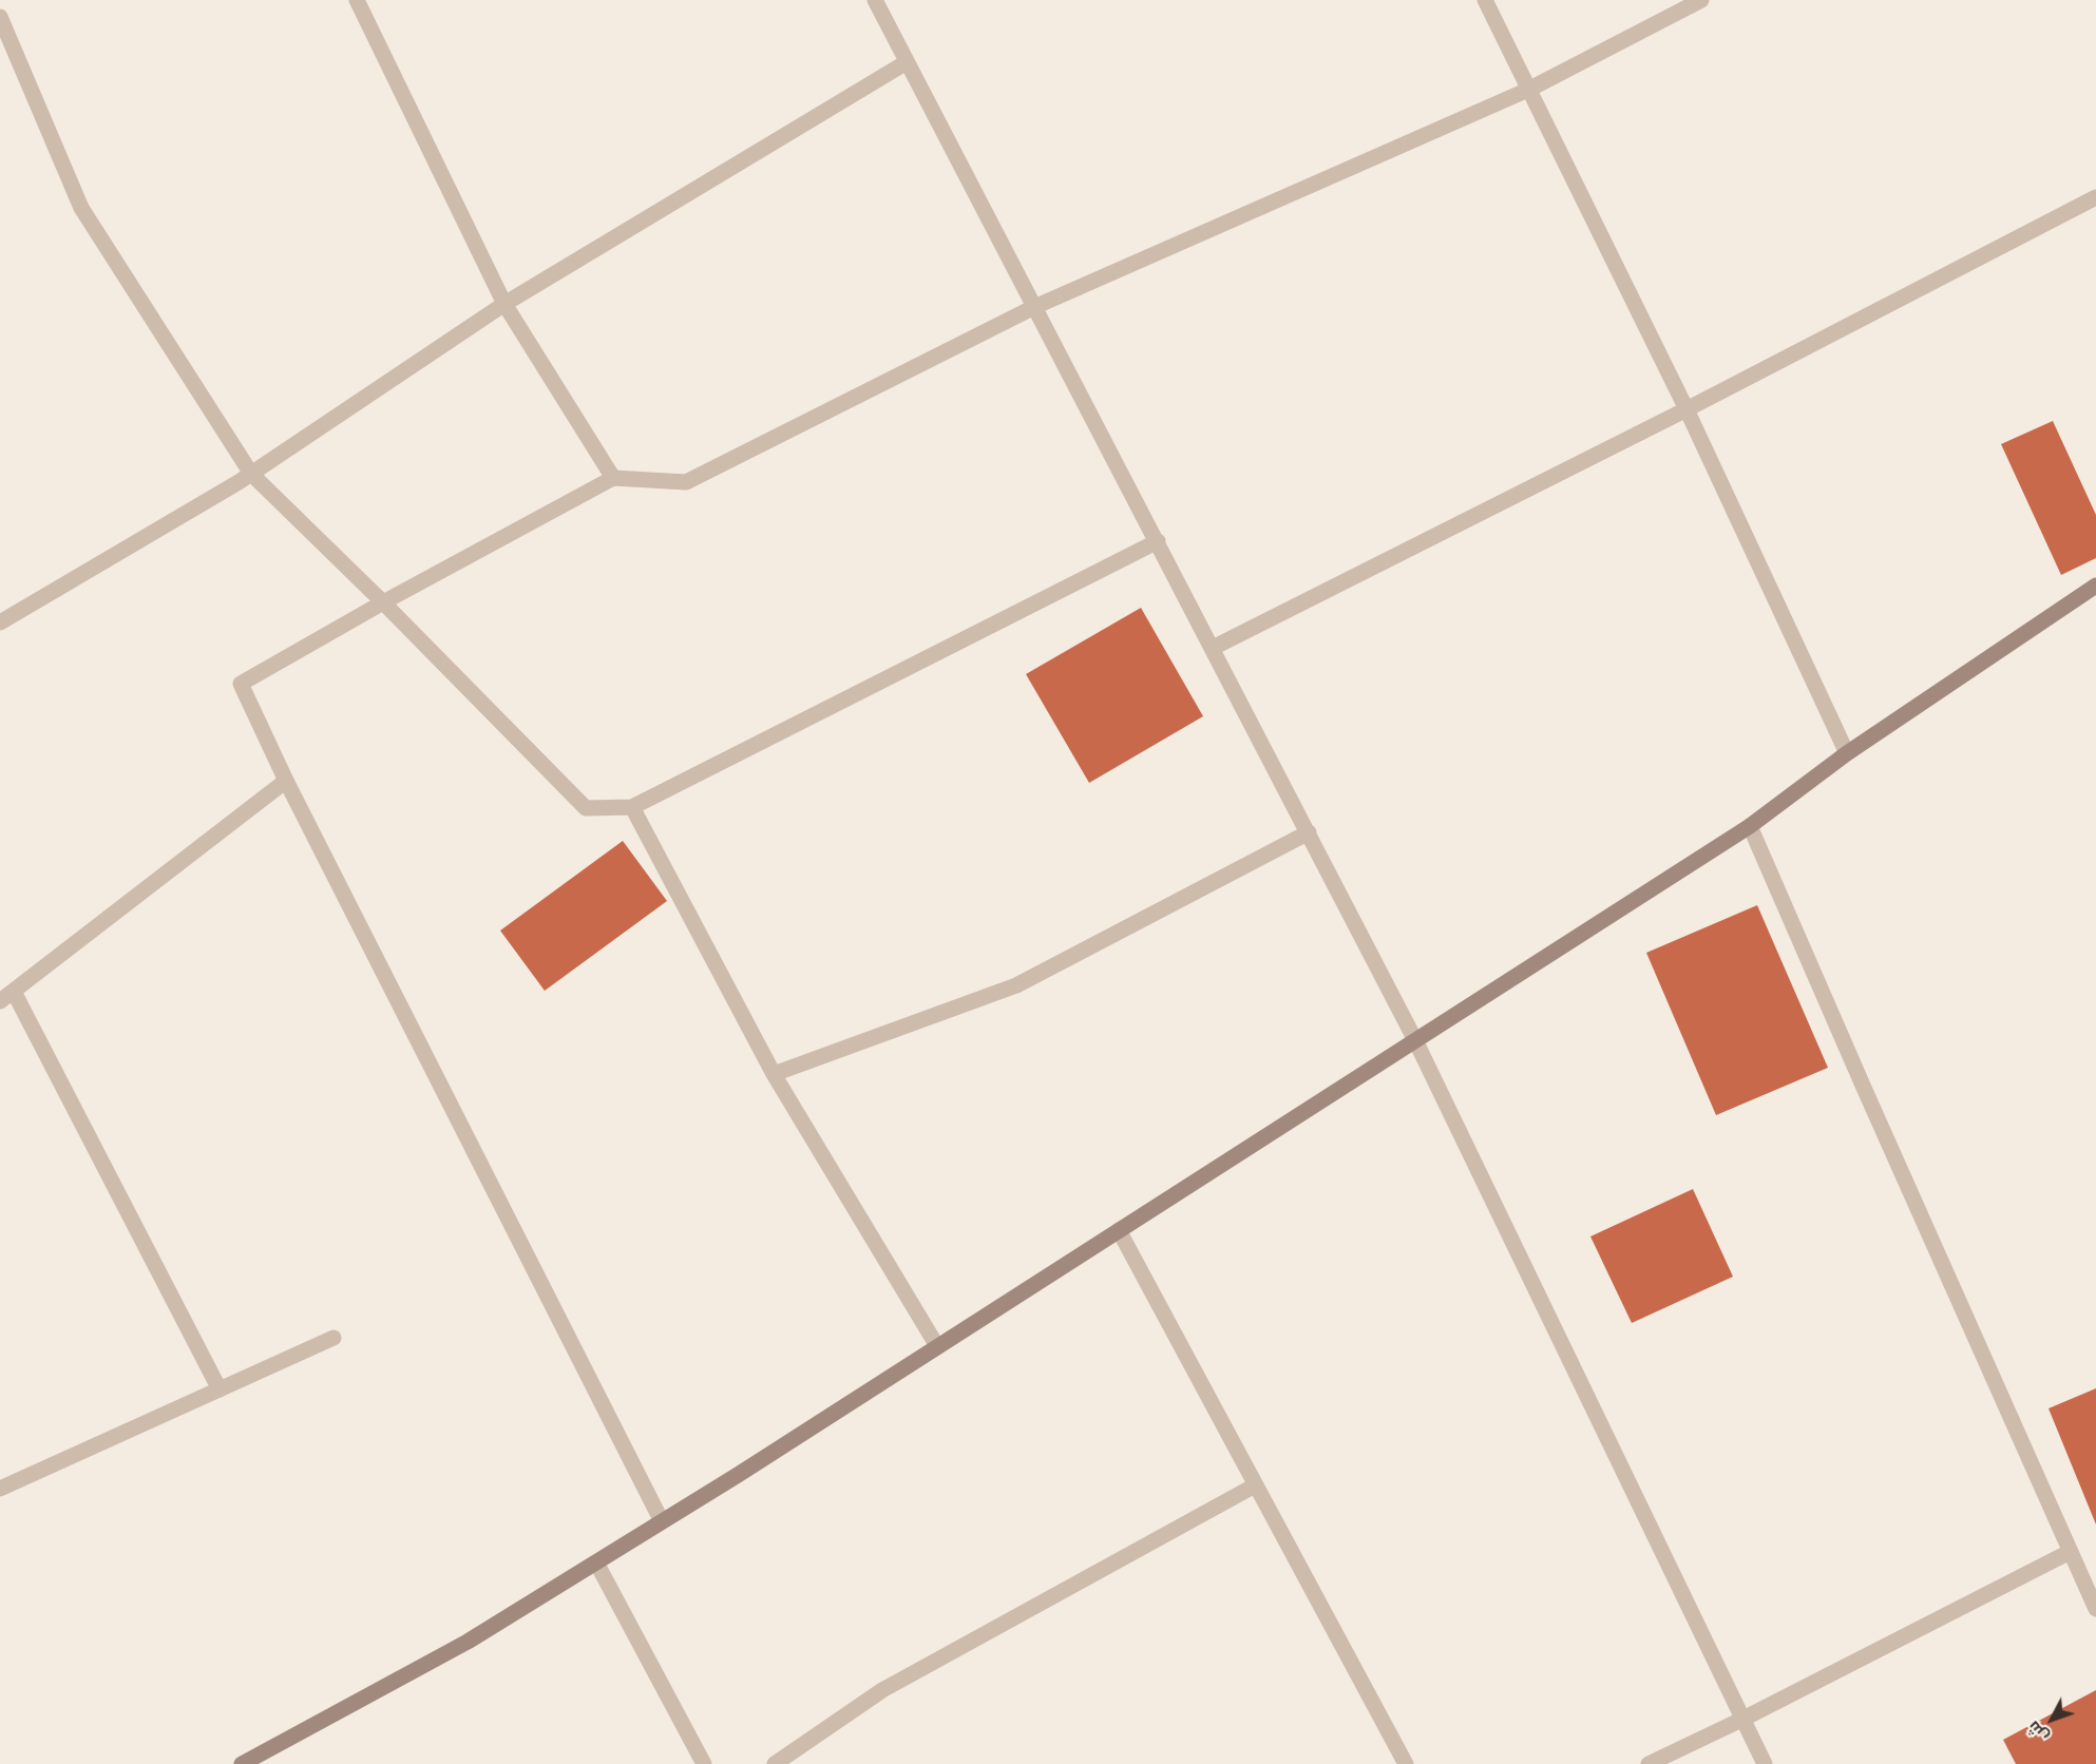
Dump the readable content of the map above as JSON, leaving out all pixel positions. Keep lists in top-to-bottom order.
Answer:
{
  "north": "bottom left"
}
